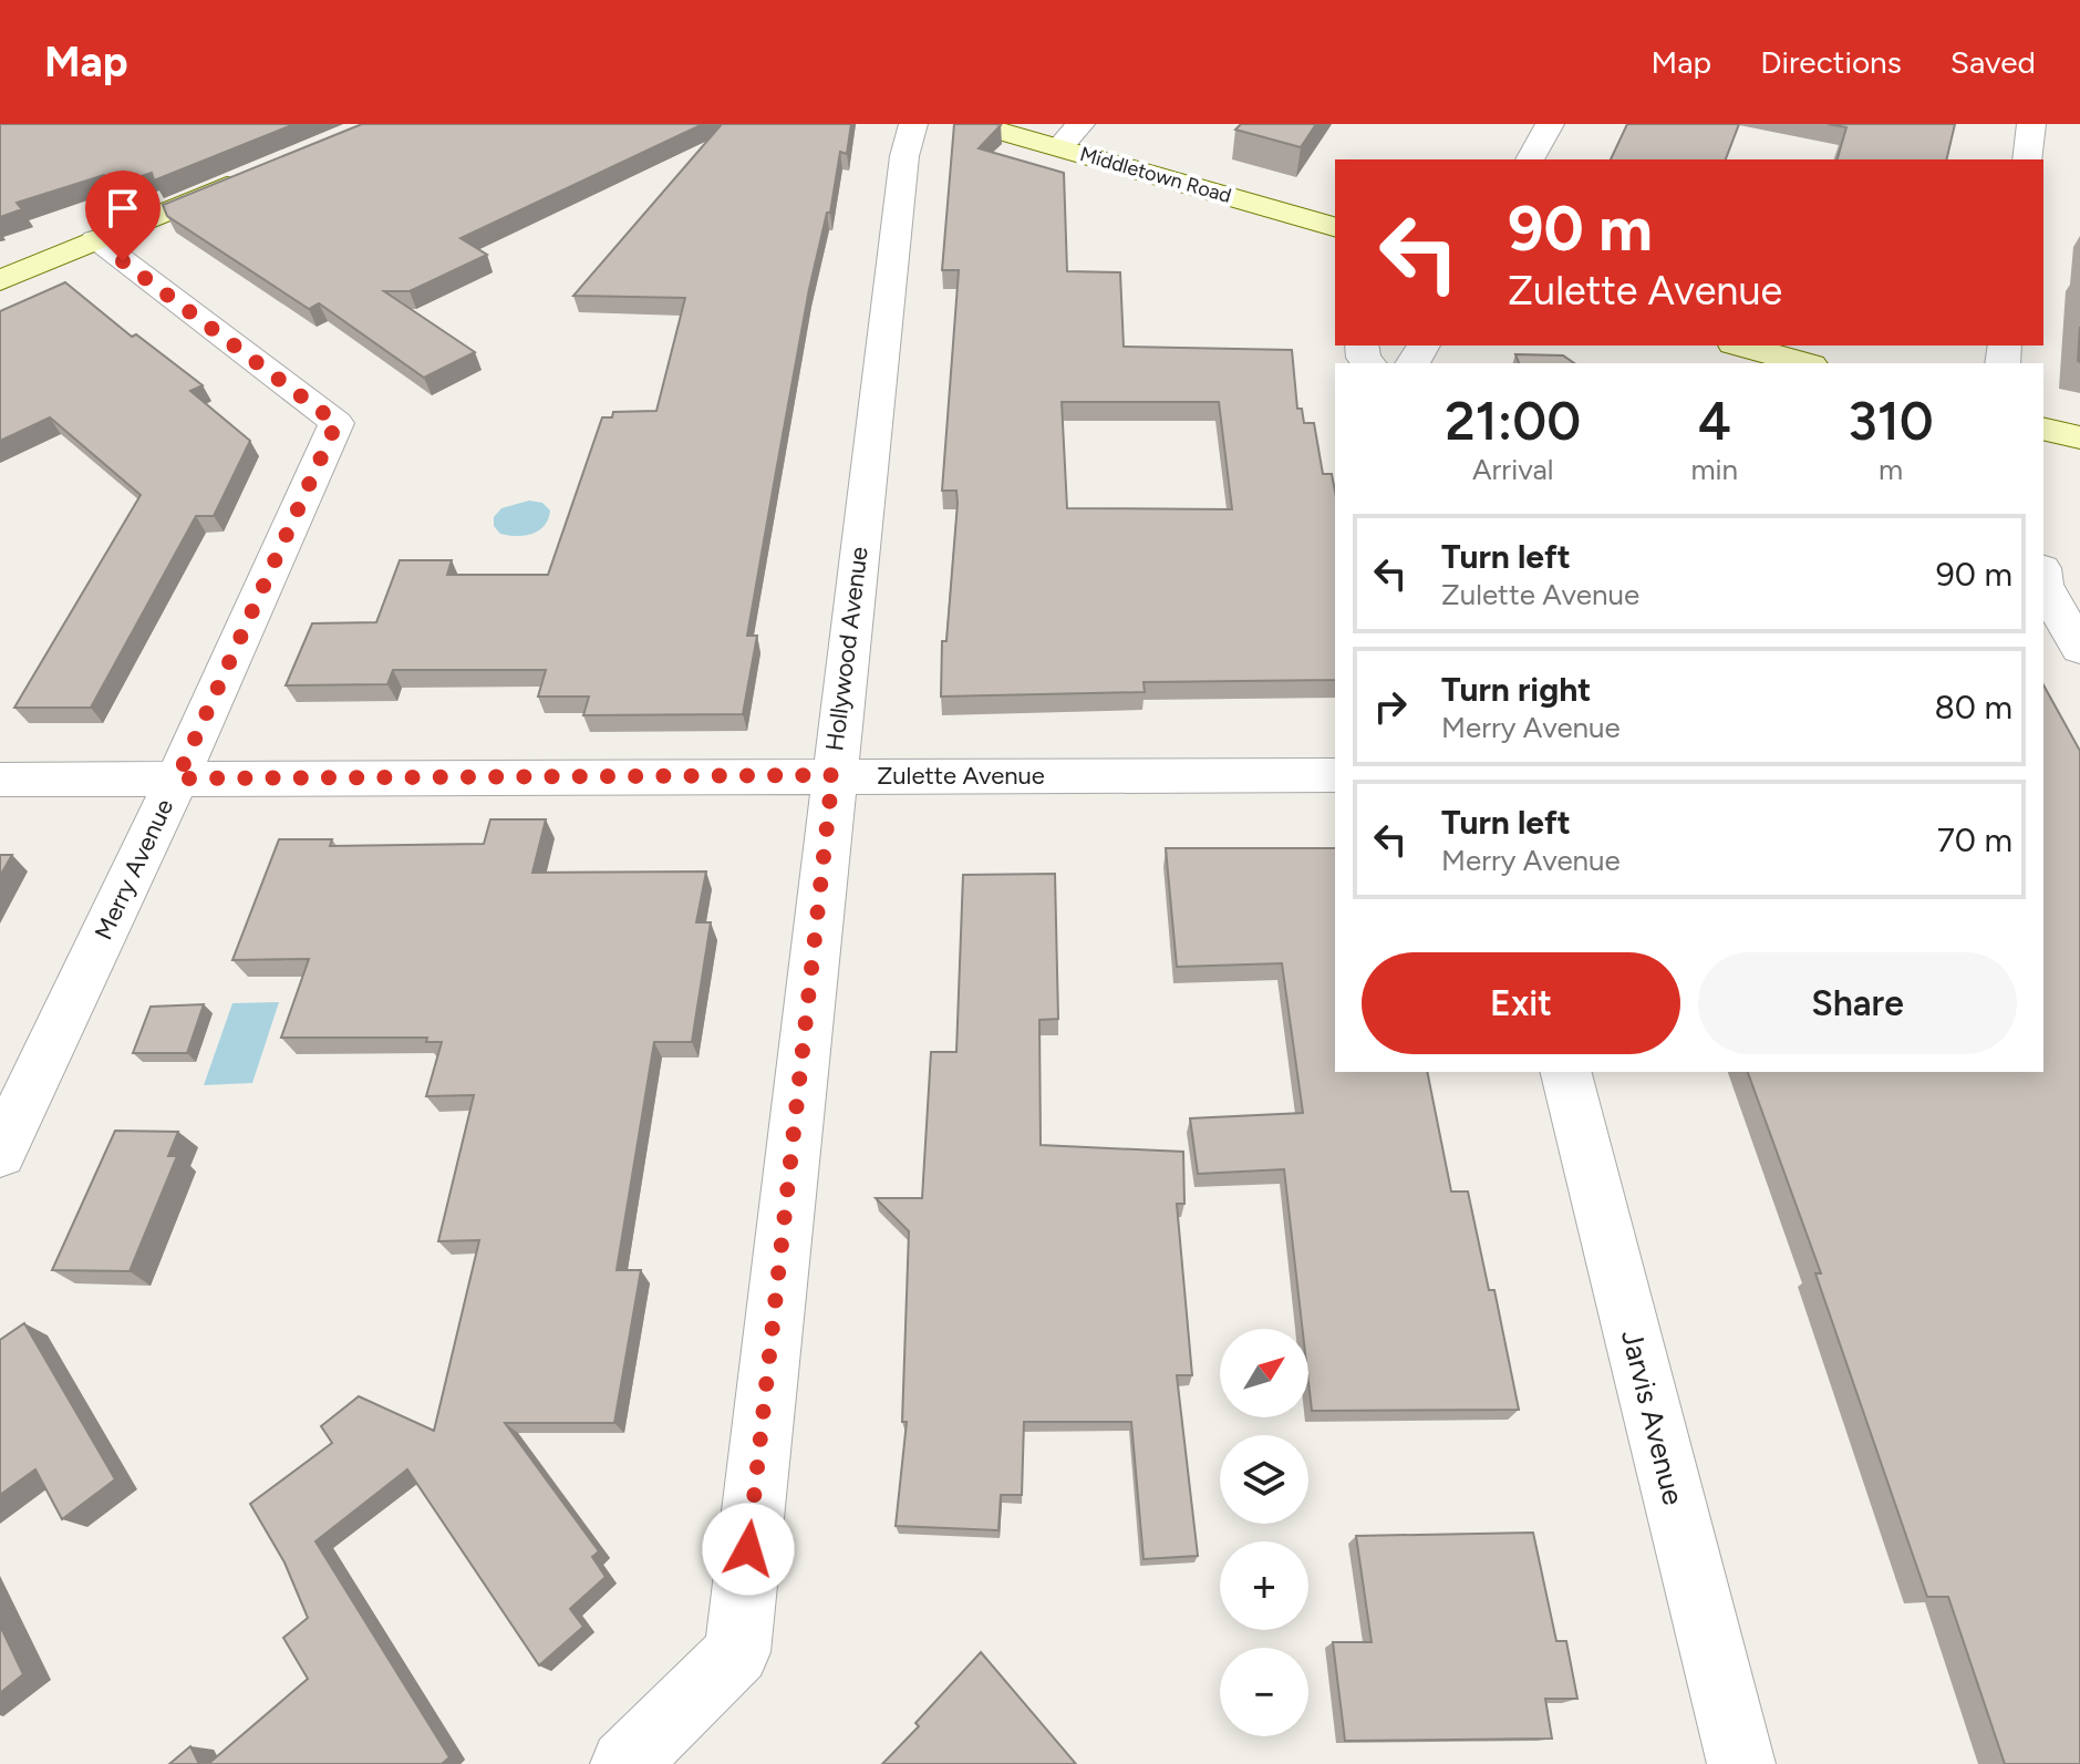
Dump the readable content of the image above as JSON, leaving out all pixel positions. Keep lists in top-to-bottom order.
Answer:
{
  "streets": {
    "street": [
      "Middletown Road",
      "Hollywood Avenue",
      "Zulette Avenue",
      "Merry Avenue",
      "Jarvis Avenue"
    ]
  },
  "crossings": [
    ["Hollywood Avenue", "Zulette Avenue"],
    ["Zulette Avenue", "Merry Avenue"]
  ],
  "north": "top right",
  "page": {
    "header": "Map",
    "nav": ["Map", "Directions", "Saved"],
    "turn": ["90 m", "Zulette Avenue"],
    "eta": [
      "21:00",
      "Arrival",
      "4",
      "min",
      "310",
      "m"
    ],
    "list": [
      {
        "name": "Turn left",
        "note": "Zulette Avenue",
        "value": "90 m"
      },
      {
        "name": "Turn right",
        "note": "Merry Avenue",
        "value": "80 m"
      },
      {
        "name": "Turn left",
        "note": "Merry Avenue",
        "value": "70 m"
      }
    ],
    "buttons": ["Exit", "Share"],
    "map_buttons": ["+", "−"]
  }
}
